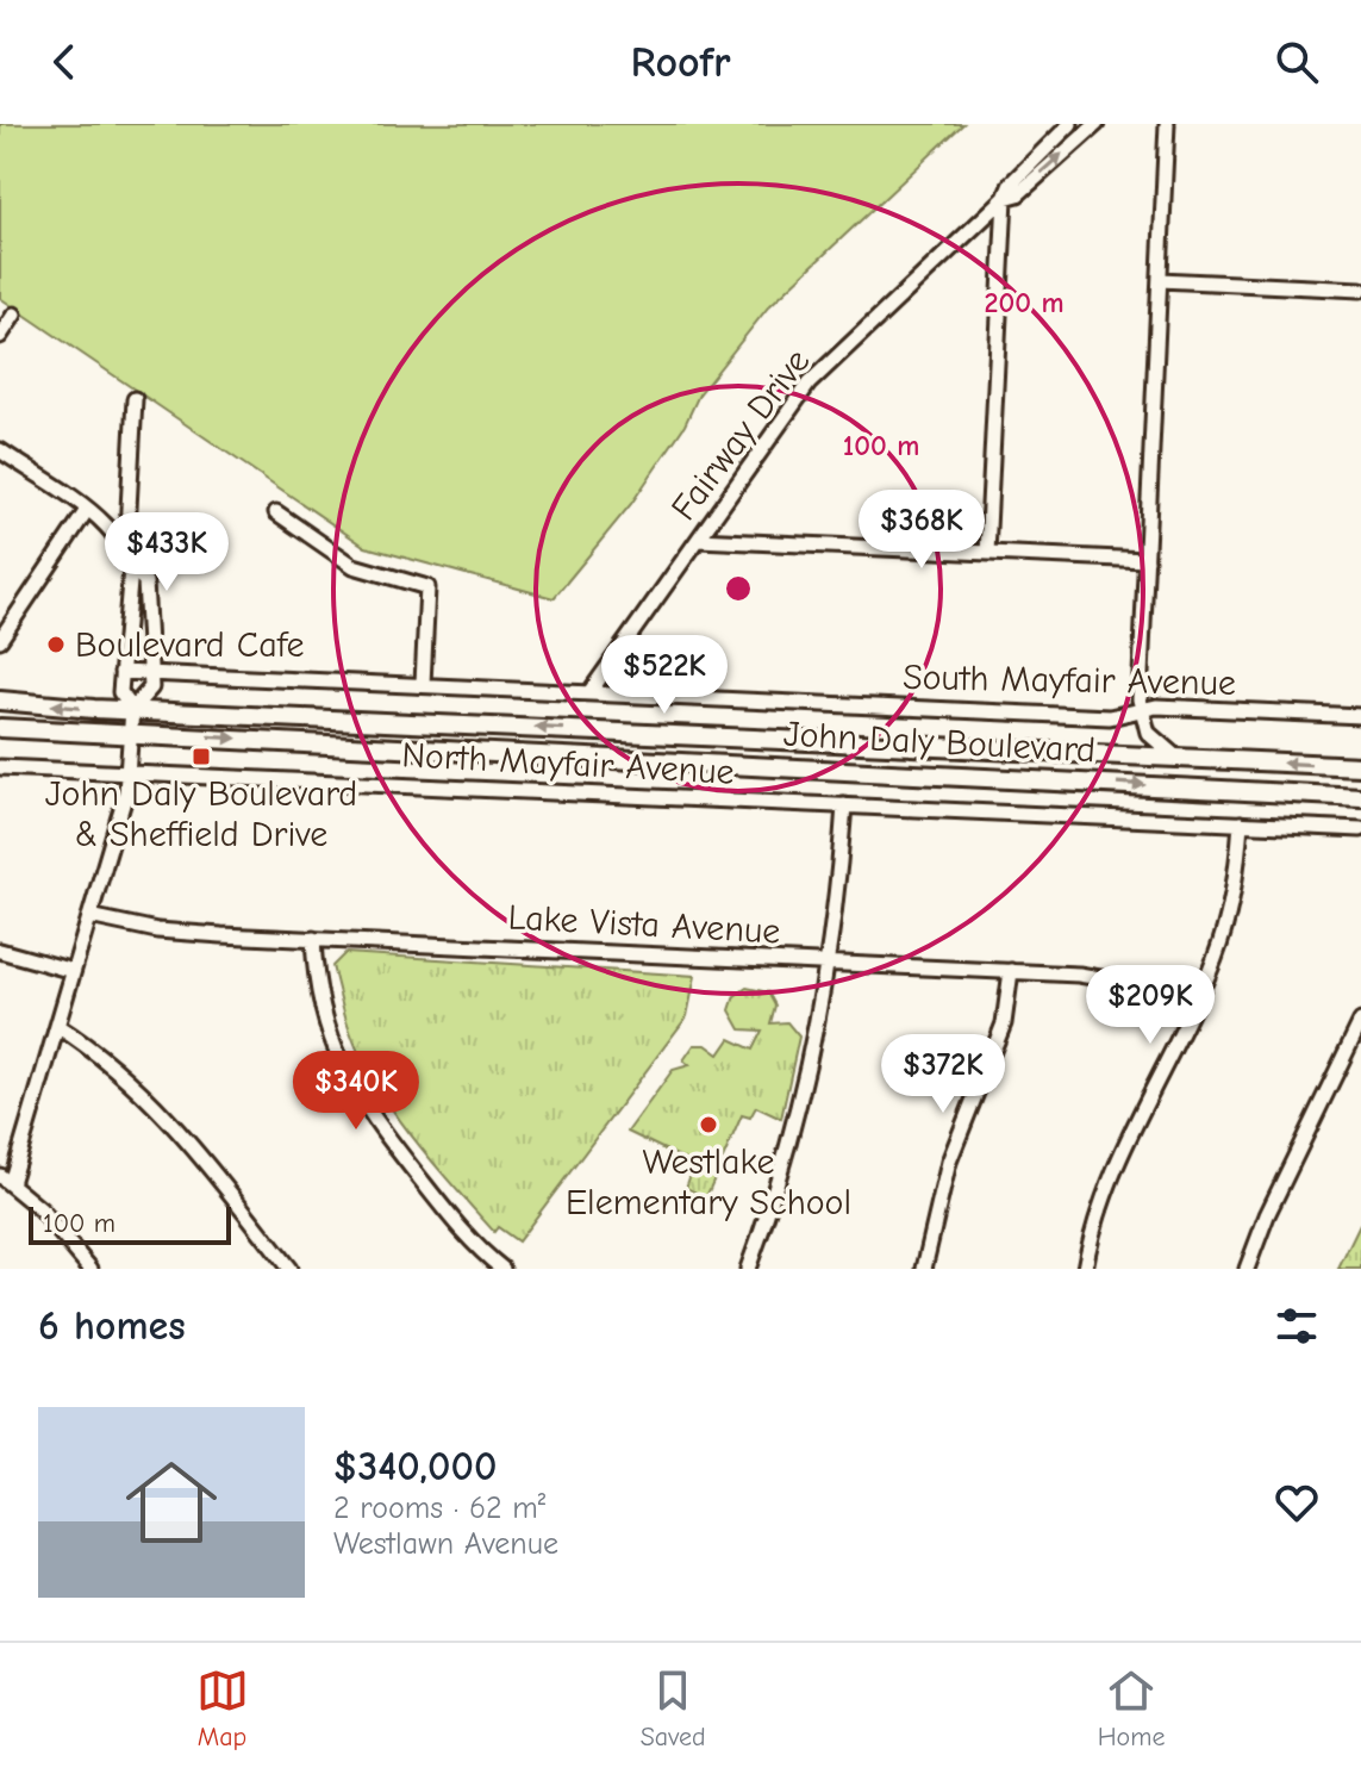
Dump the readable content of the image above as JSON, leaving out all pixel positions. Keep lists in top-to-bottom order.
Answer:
{
  "streets": {
    "main road": ["John Daly Boulevard"],
    "street": [
      "Fairway Drive",
      "South Mayfair Avenue",
      "North Mayfair Avenue",
      "Lake Vista Avenue"
    ]
  },
  "crossings": [
    ["Fairway Drive", "South Mayfair Avenue"]
  ],
  "places": {
    "other": ["Boulevard Cafe", "Westlake Elementary School"],
    "transit": ["John Daly Boulevard & Sheffield Drive"]
  },
  "scale_bar": "100 m",
  "page": {
    "header": "Roofr",
    "price": [
      "$368K",
      "$433K",
      "$522K",
      "$209K",
      "$372K",
      "$340K"
    ],
    "scale": "100 m",
    "heading": "6 homes",
    "list": [
      {
        "name": "$340,000",
        "note": "2 rooms · 62 m² · Westlawn Avenue"
      }
    ],
    "tabs": ["Map", "Saved", "Home"]
  },
  "rings": ["200 m", "100 m"]
}
